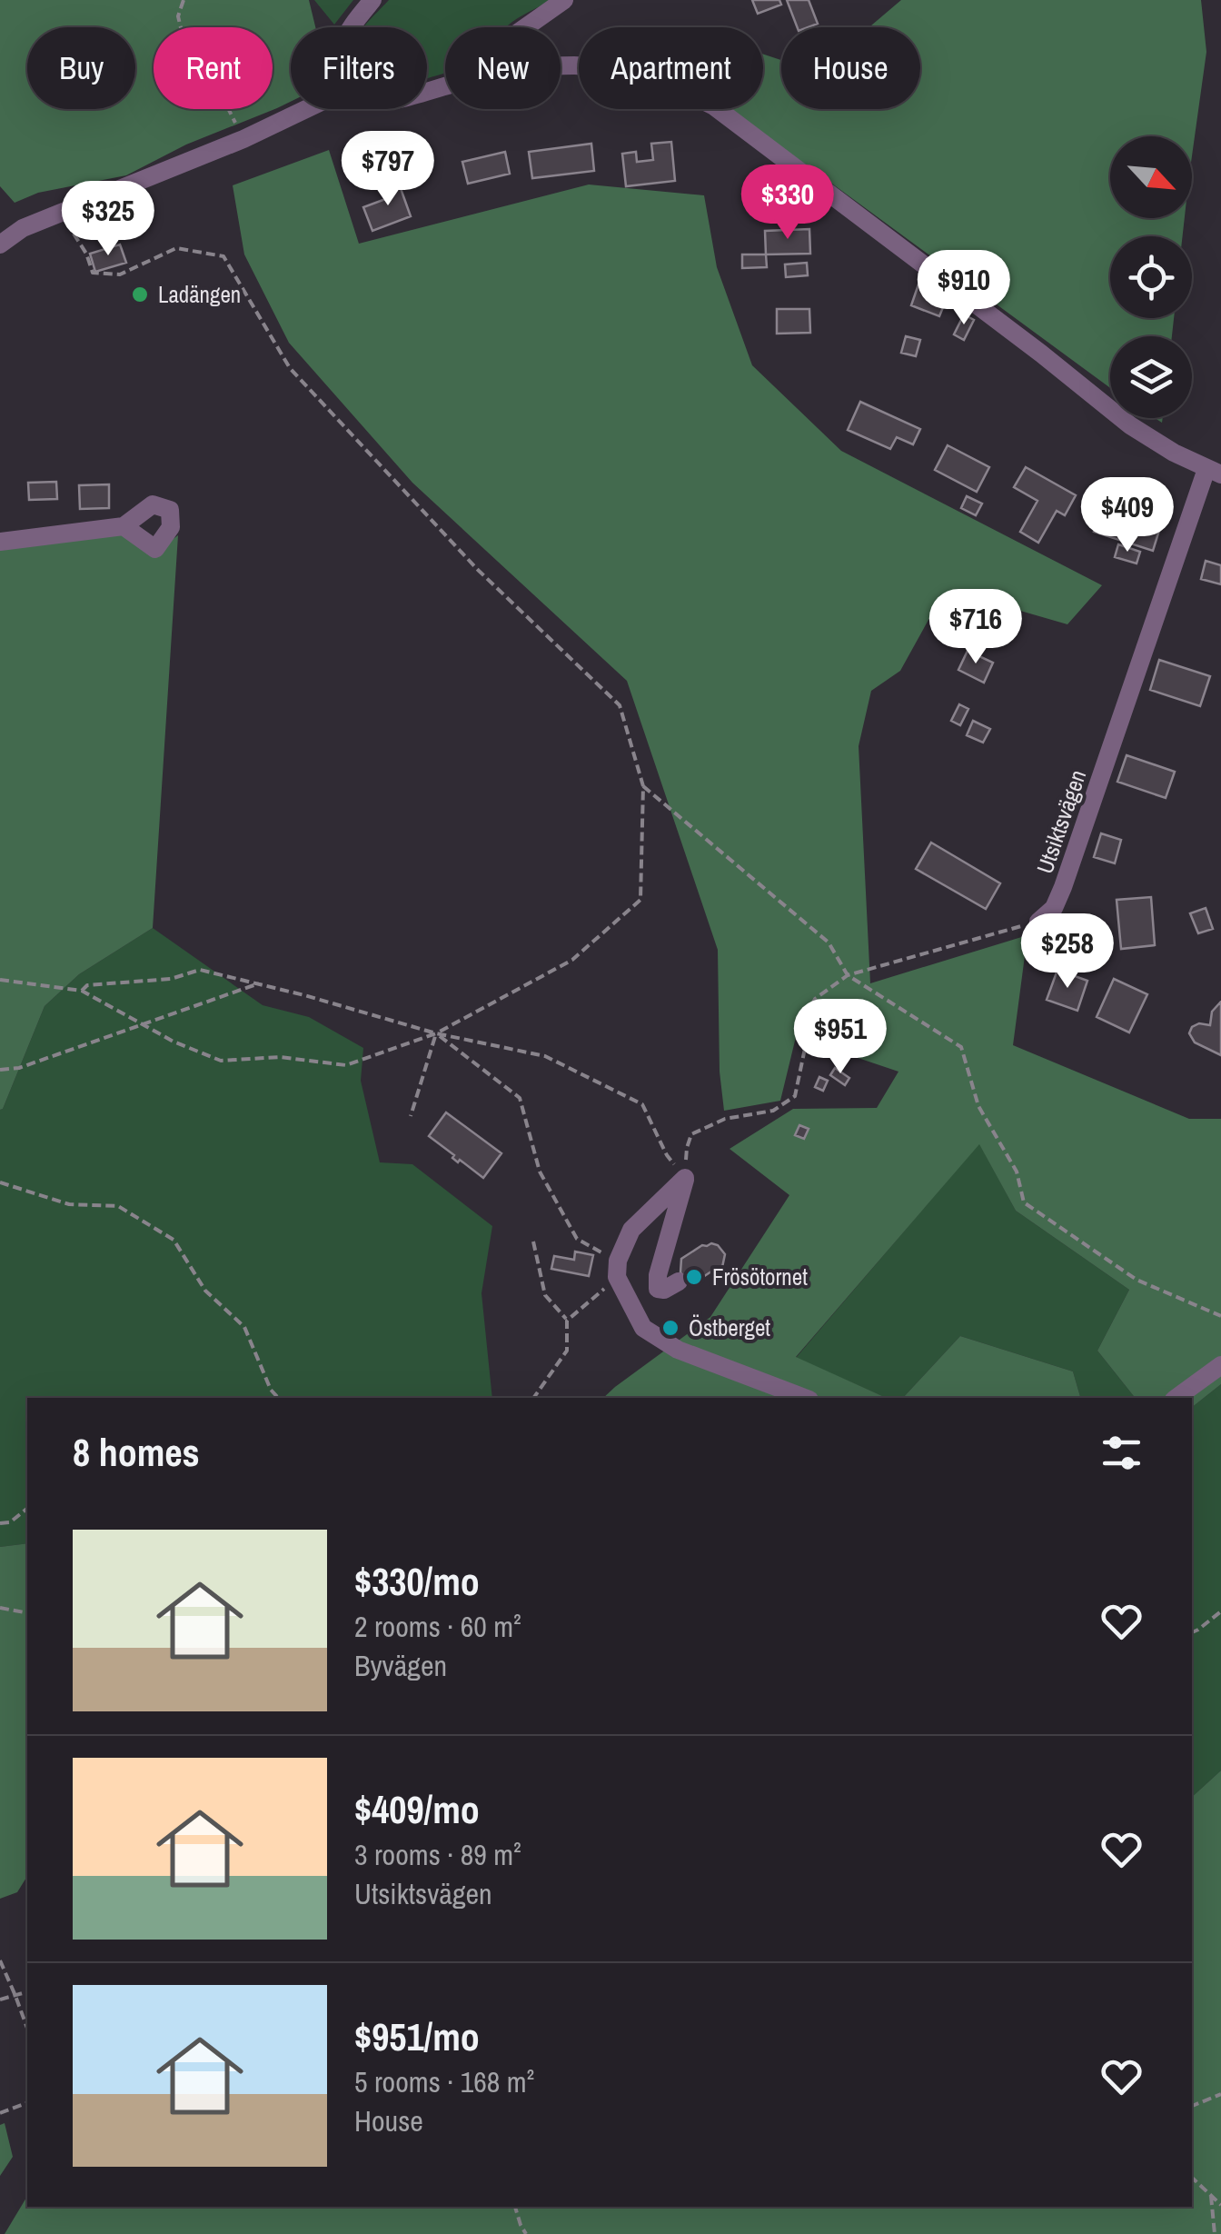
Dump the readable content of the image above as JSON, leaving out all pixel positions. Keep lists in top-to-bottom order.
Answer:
{
  "streets": {
    "street": ["Utsiktsvägen"]
  },
  "places": ["Ladängen", "Frösötornet", "Östberget"],
  "north": "bottom right",
  "page": {
    "chip": [
      "Buy",
      "Rent",
      "Filters",
      "New",
      "Apartment",
      "House"
    ],
    "price": [
      "$797",
      "$330",
      "$325",
      "$910",
      "$409",
      "$716",
      "$258",
      "$951"
    ],
    "heading": "8 homes",
    "list": [
      {
        "name": "$330/mo",
        "note": "2 rooms · 60 m² · Byvägen"
      },
      {
        "name": "$409/mo",
        "note": "3 rooms · 89 m² · Utsiktsvägen"
      },
      {
        "name": "$951/mo",
        "note": "5 rooms · 168 m² · House"
      }
    ]
  }
}
